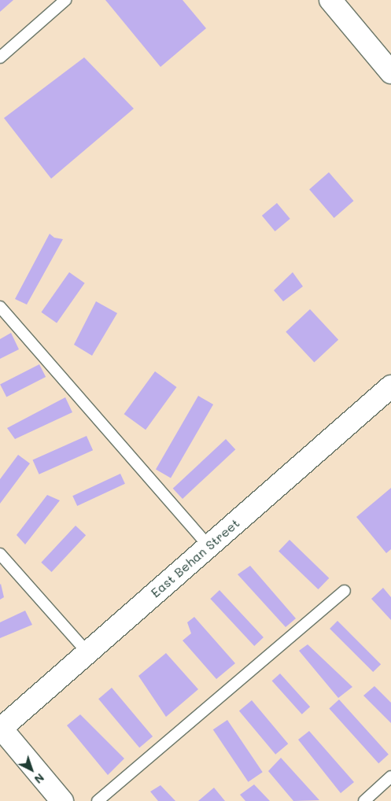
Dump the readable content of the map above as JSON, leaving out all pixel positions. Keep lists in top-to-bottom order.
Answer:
{
  "streets": {
    "street": ["East Behan Street"]
  },
  "north": "bottom right"
}
